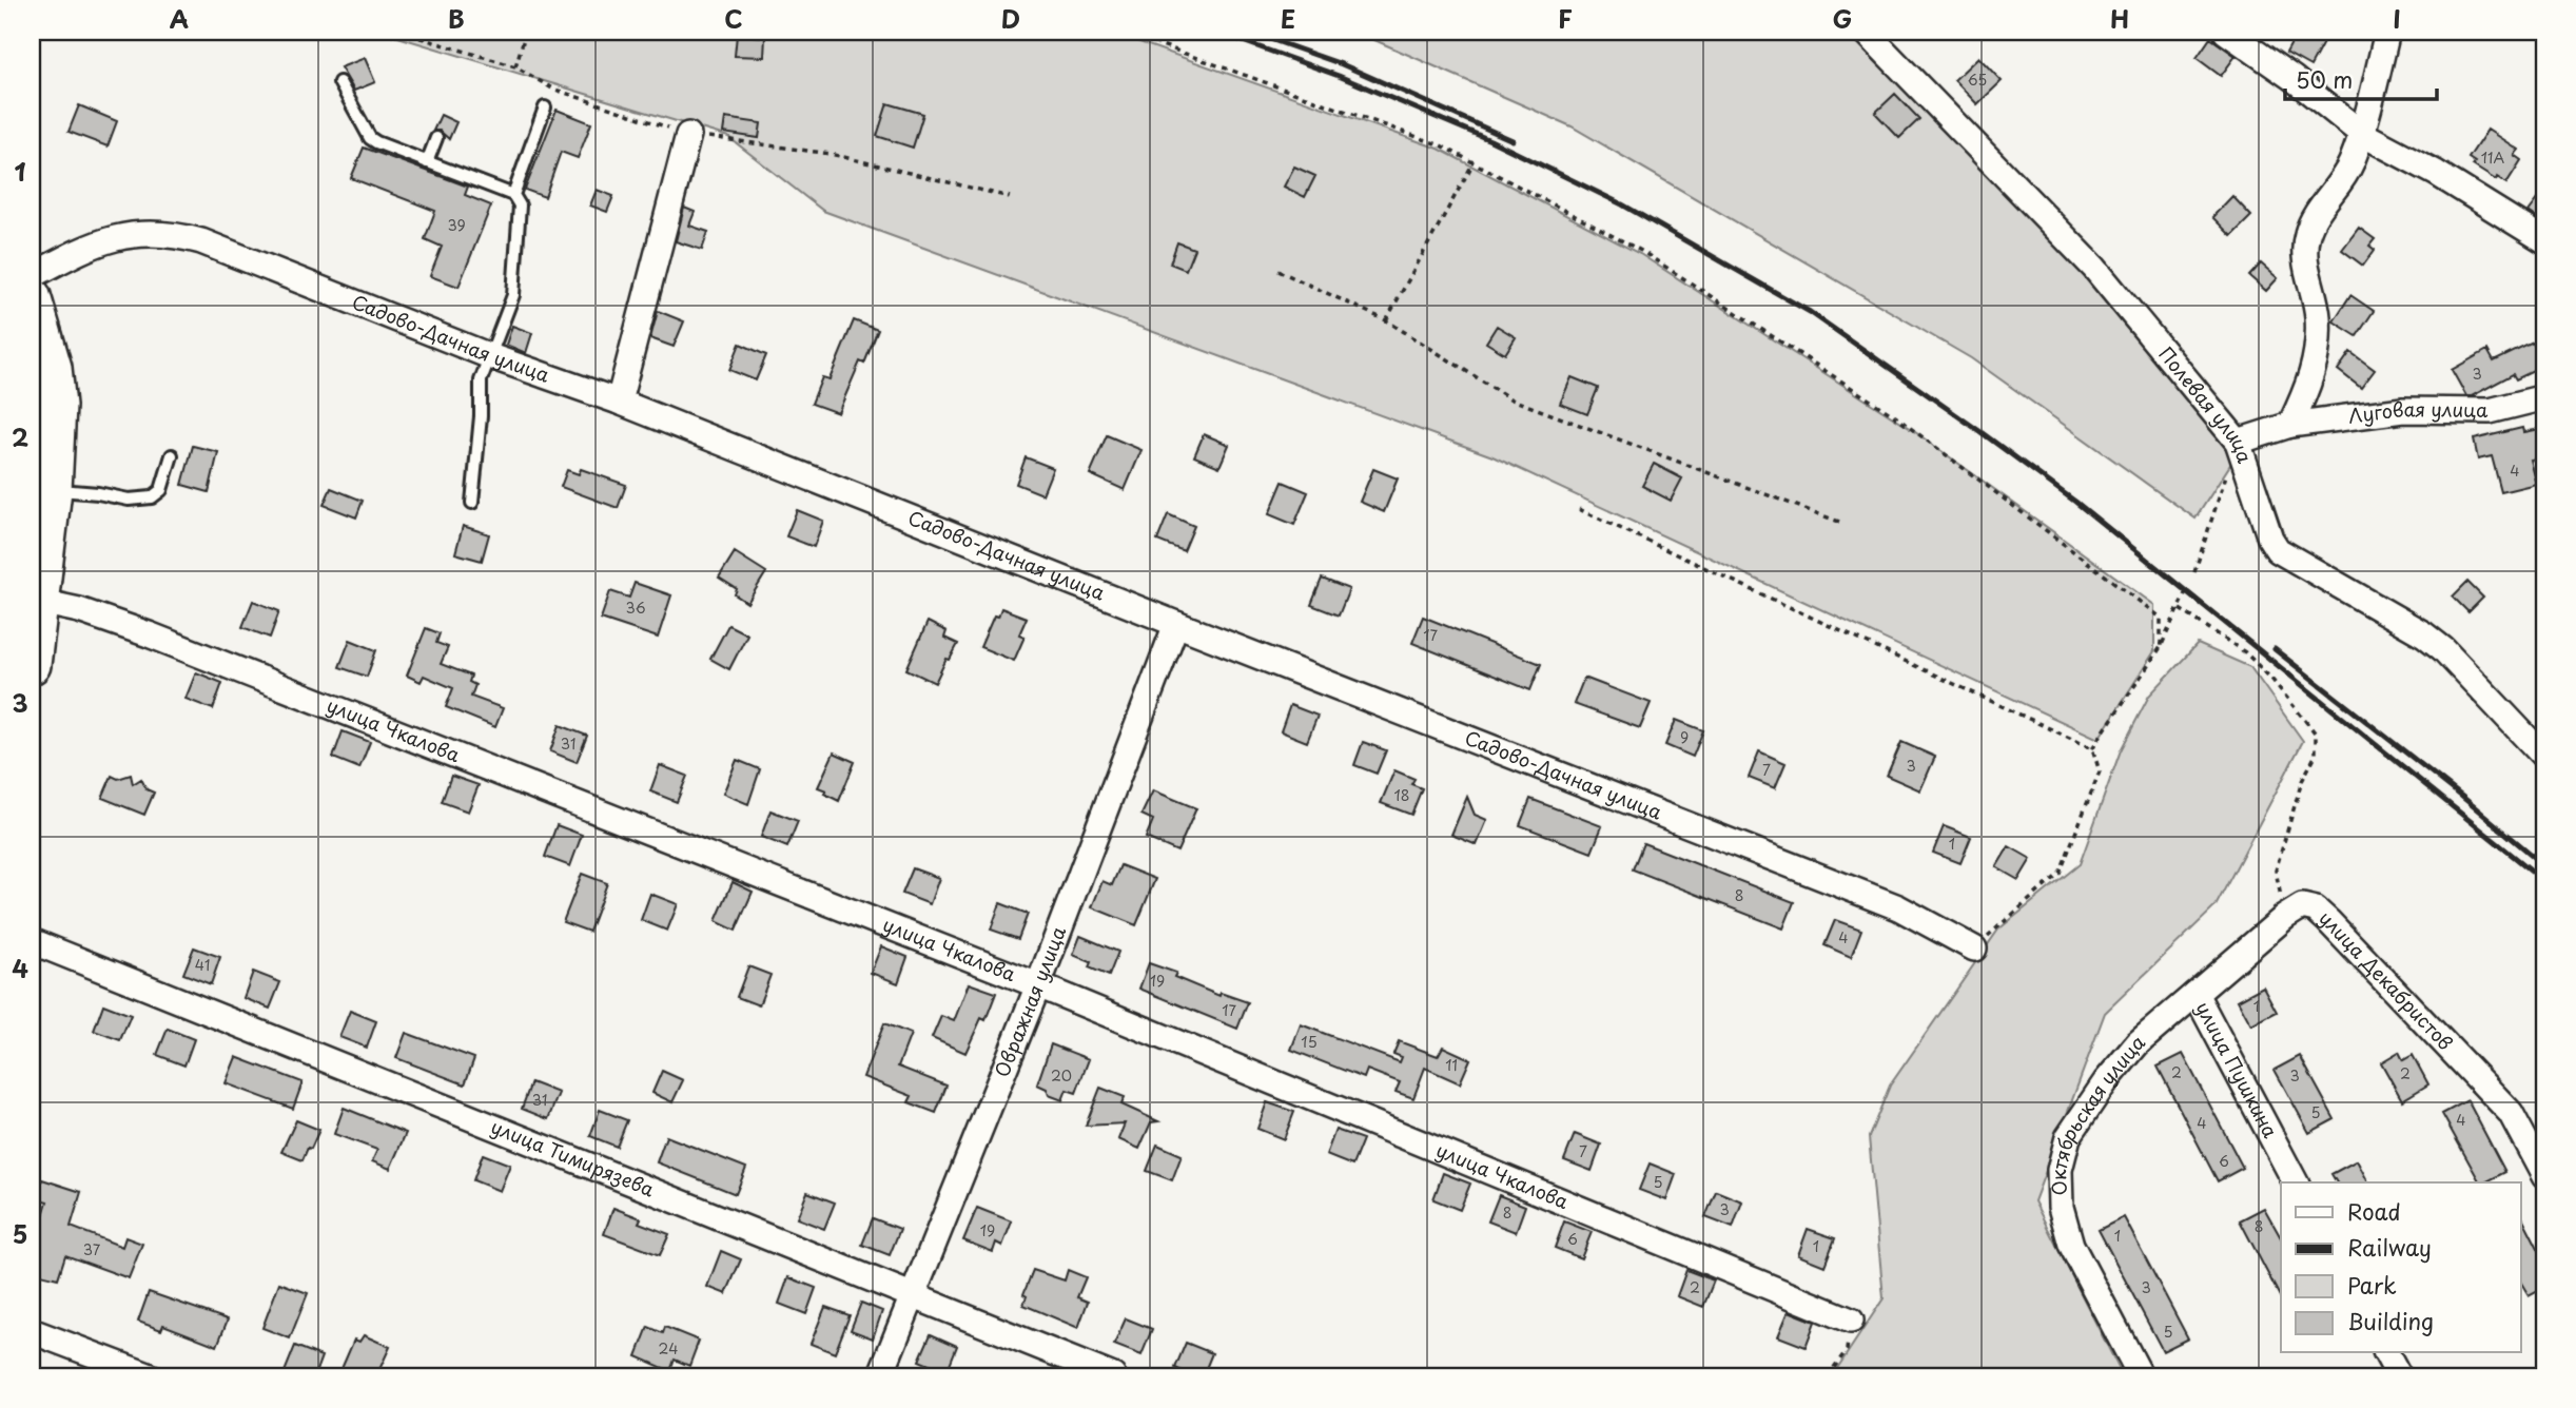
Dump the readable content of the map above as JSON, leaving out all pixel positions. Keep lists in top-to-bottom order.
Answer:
{
  "streets": {
    "street": [
      "Садово-Дачная улица",
      "Полевая улица",
      "Луговая улица",
      "улица Чкалова",
      "улица Декабристов",
      "Овражная улица",
      "улица Пушкина",
      "Октябрьская улица",
      "улица Тимирязева"
    ]
  },
  "crossings": [
    ["Садово-Дачная улица", "Овражная улица"],
    ["Полевая улица", "Луговая улица"],
    ["улица Чкалова", "Овражная улица"],
    ["Овражная улица", "улица Тимирязева"],
    ["улица Пушкина", "Октябрьская улица"]
  ],
  "house_numbers": [
    "65",
    "11А",
    "39",
    "3",
    "4",
    "36",
    "17",
    "9",
    "31",
    "3",
    "7",
    "18",
    "1",
    "8",
    "4",
    "41",
    "19",
    "1",
    "17",
    "15",
    "11",
    "2",
    "2",
    "20",
    "3",
    "31",
    "5",
    "4",
    "4",
    "7",
    "6",
    "5",
    "3",
    "8",
    "8",
    "19",
    "1",
    "6",
    "1",
    "37",
    "2",
    "3",
    "5",
    "24"
  ],
  "legend": [
    "Road",
    "Railway",
    "Park",
    "Building"
  ],
  "scale_bar": "50 m",
  "grid": {
    "columns": [
      "A",
      "B",
      "C",
      "D",
      "E",
      "F",
      "G",
      "H",
      "I"
    ],
    "rows": [
      "1",
      "2",
      "3",
      "4",
      "5"
    ]
  }
}
